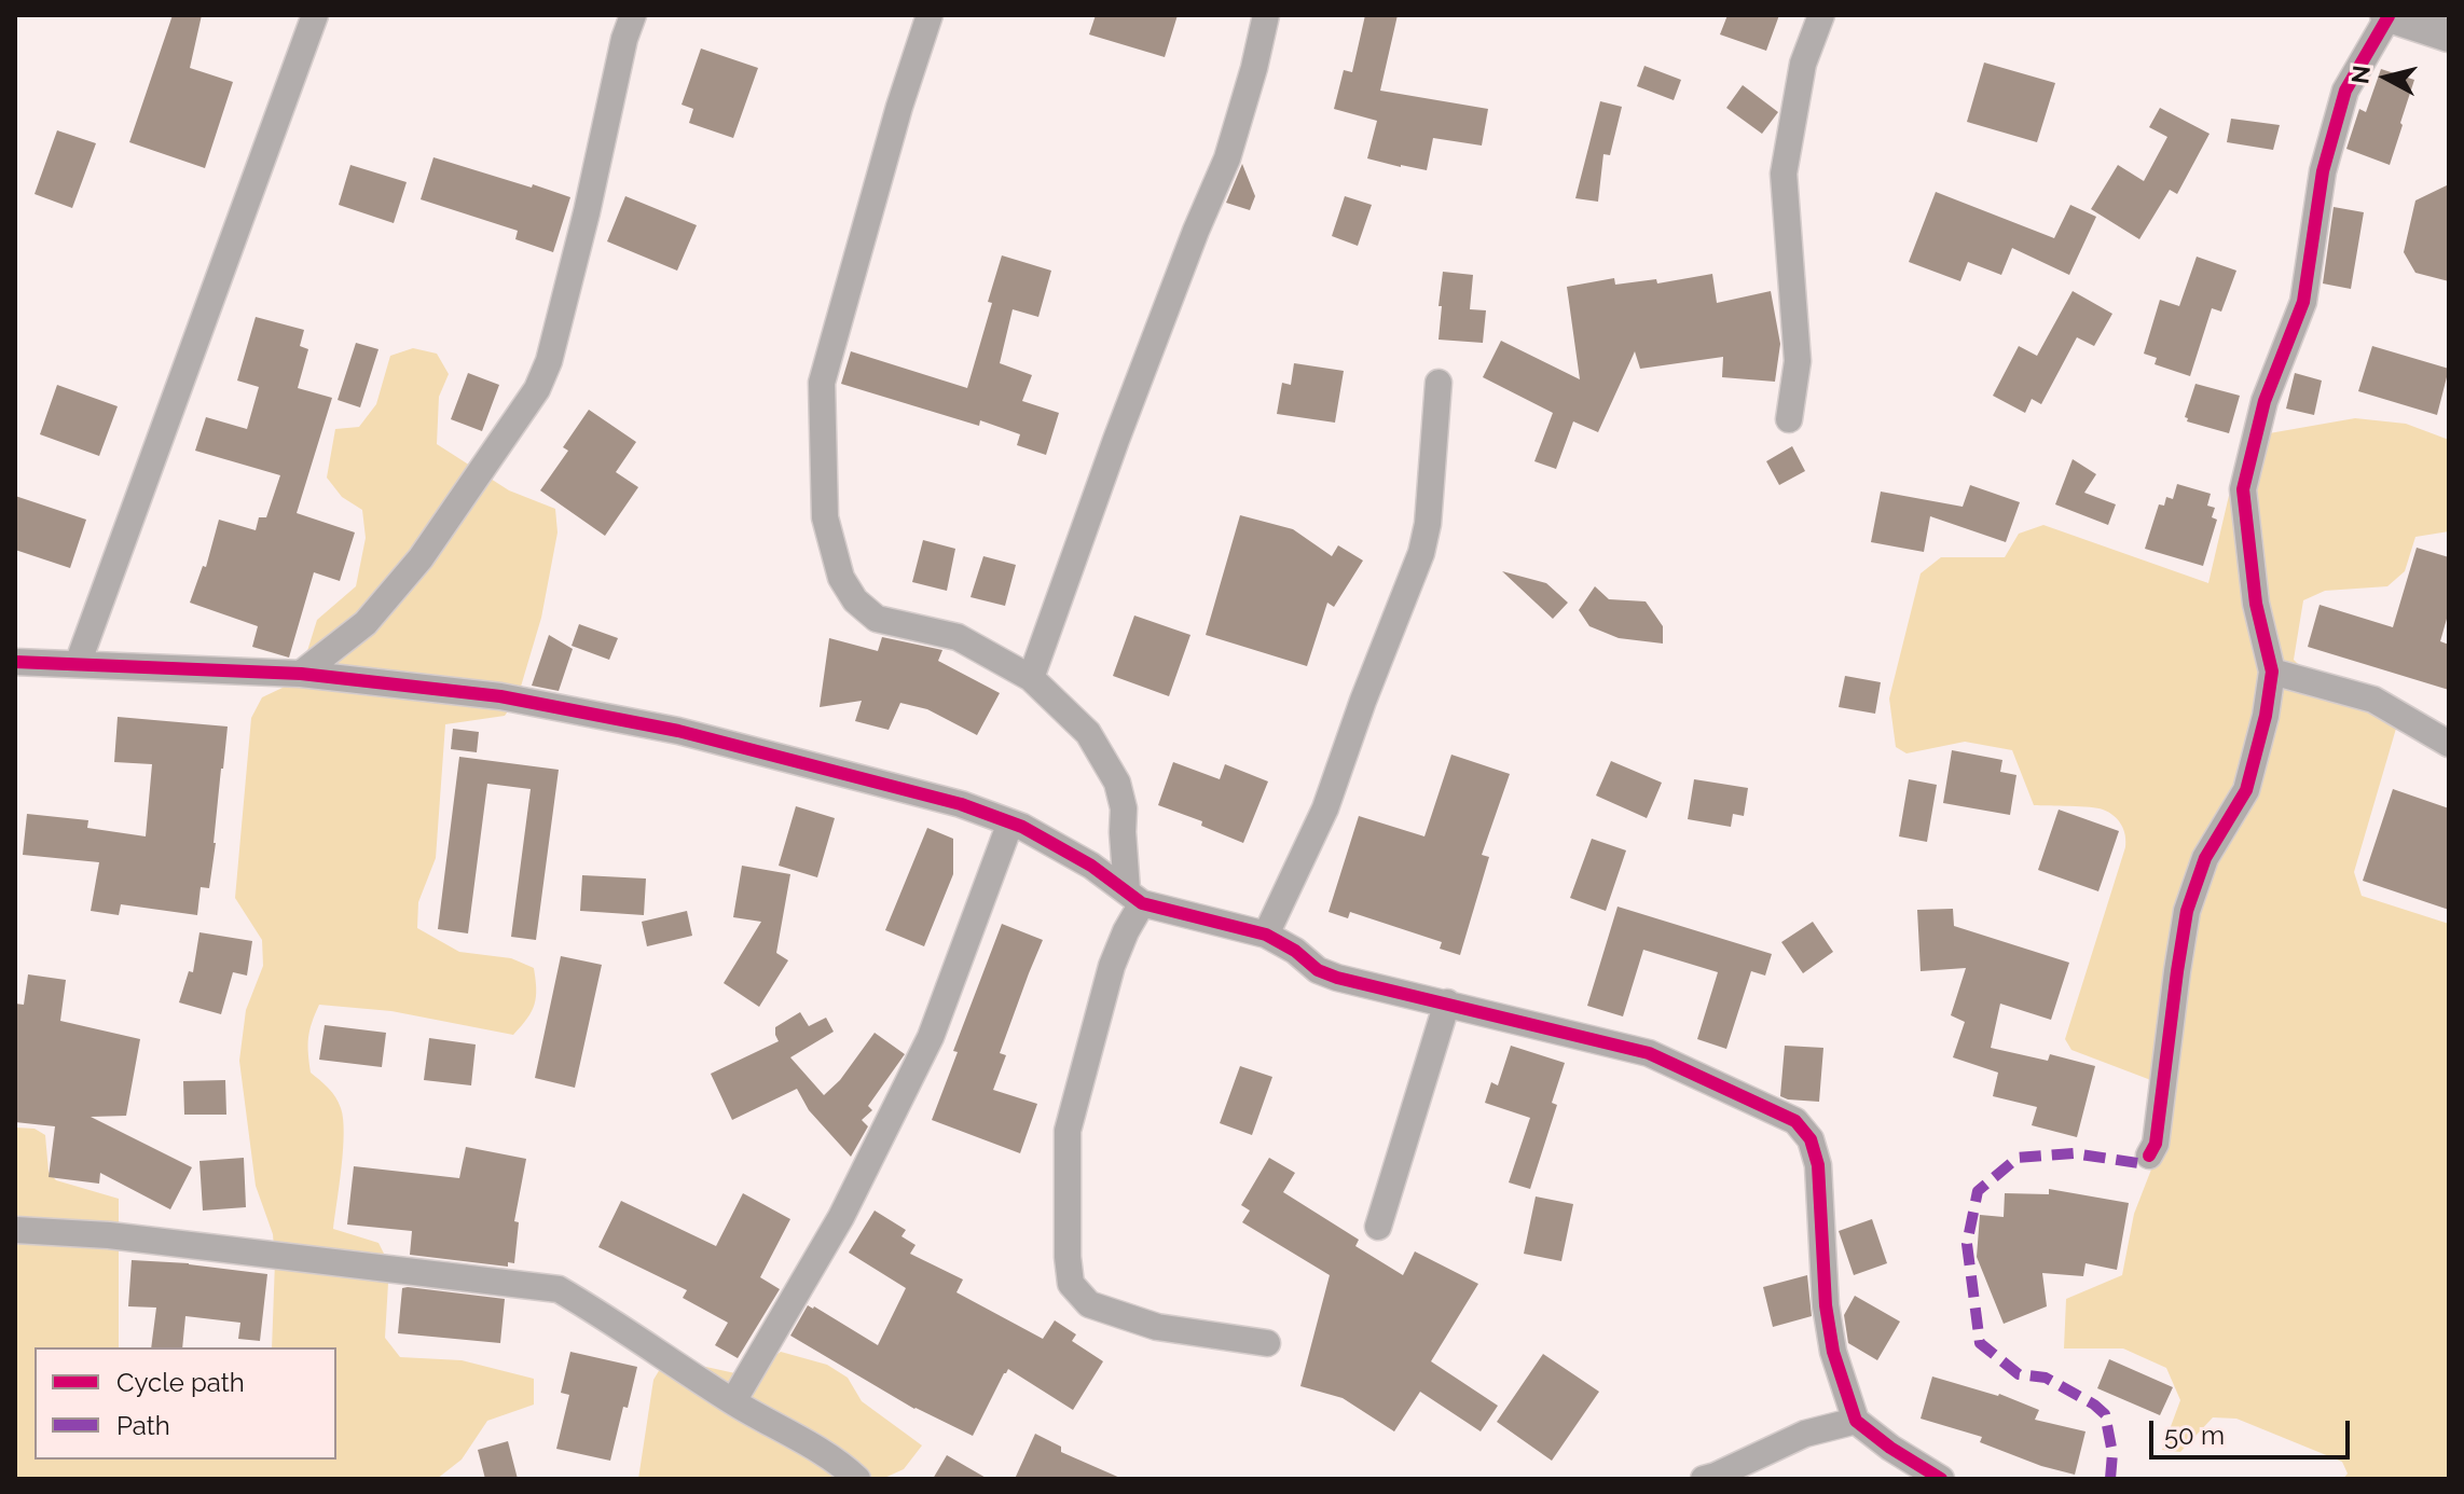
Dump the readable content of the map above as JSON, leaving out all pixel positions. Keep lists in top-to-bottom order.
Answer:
{
  "legend": ["Cycle path", "Path"],
  "scale_bar": "50 m",
  "north": "left"
}
